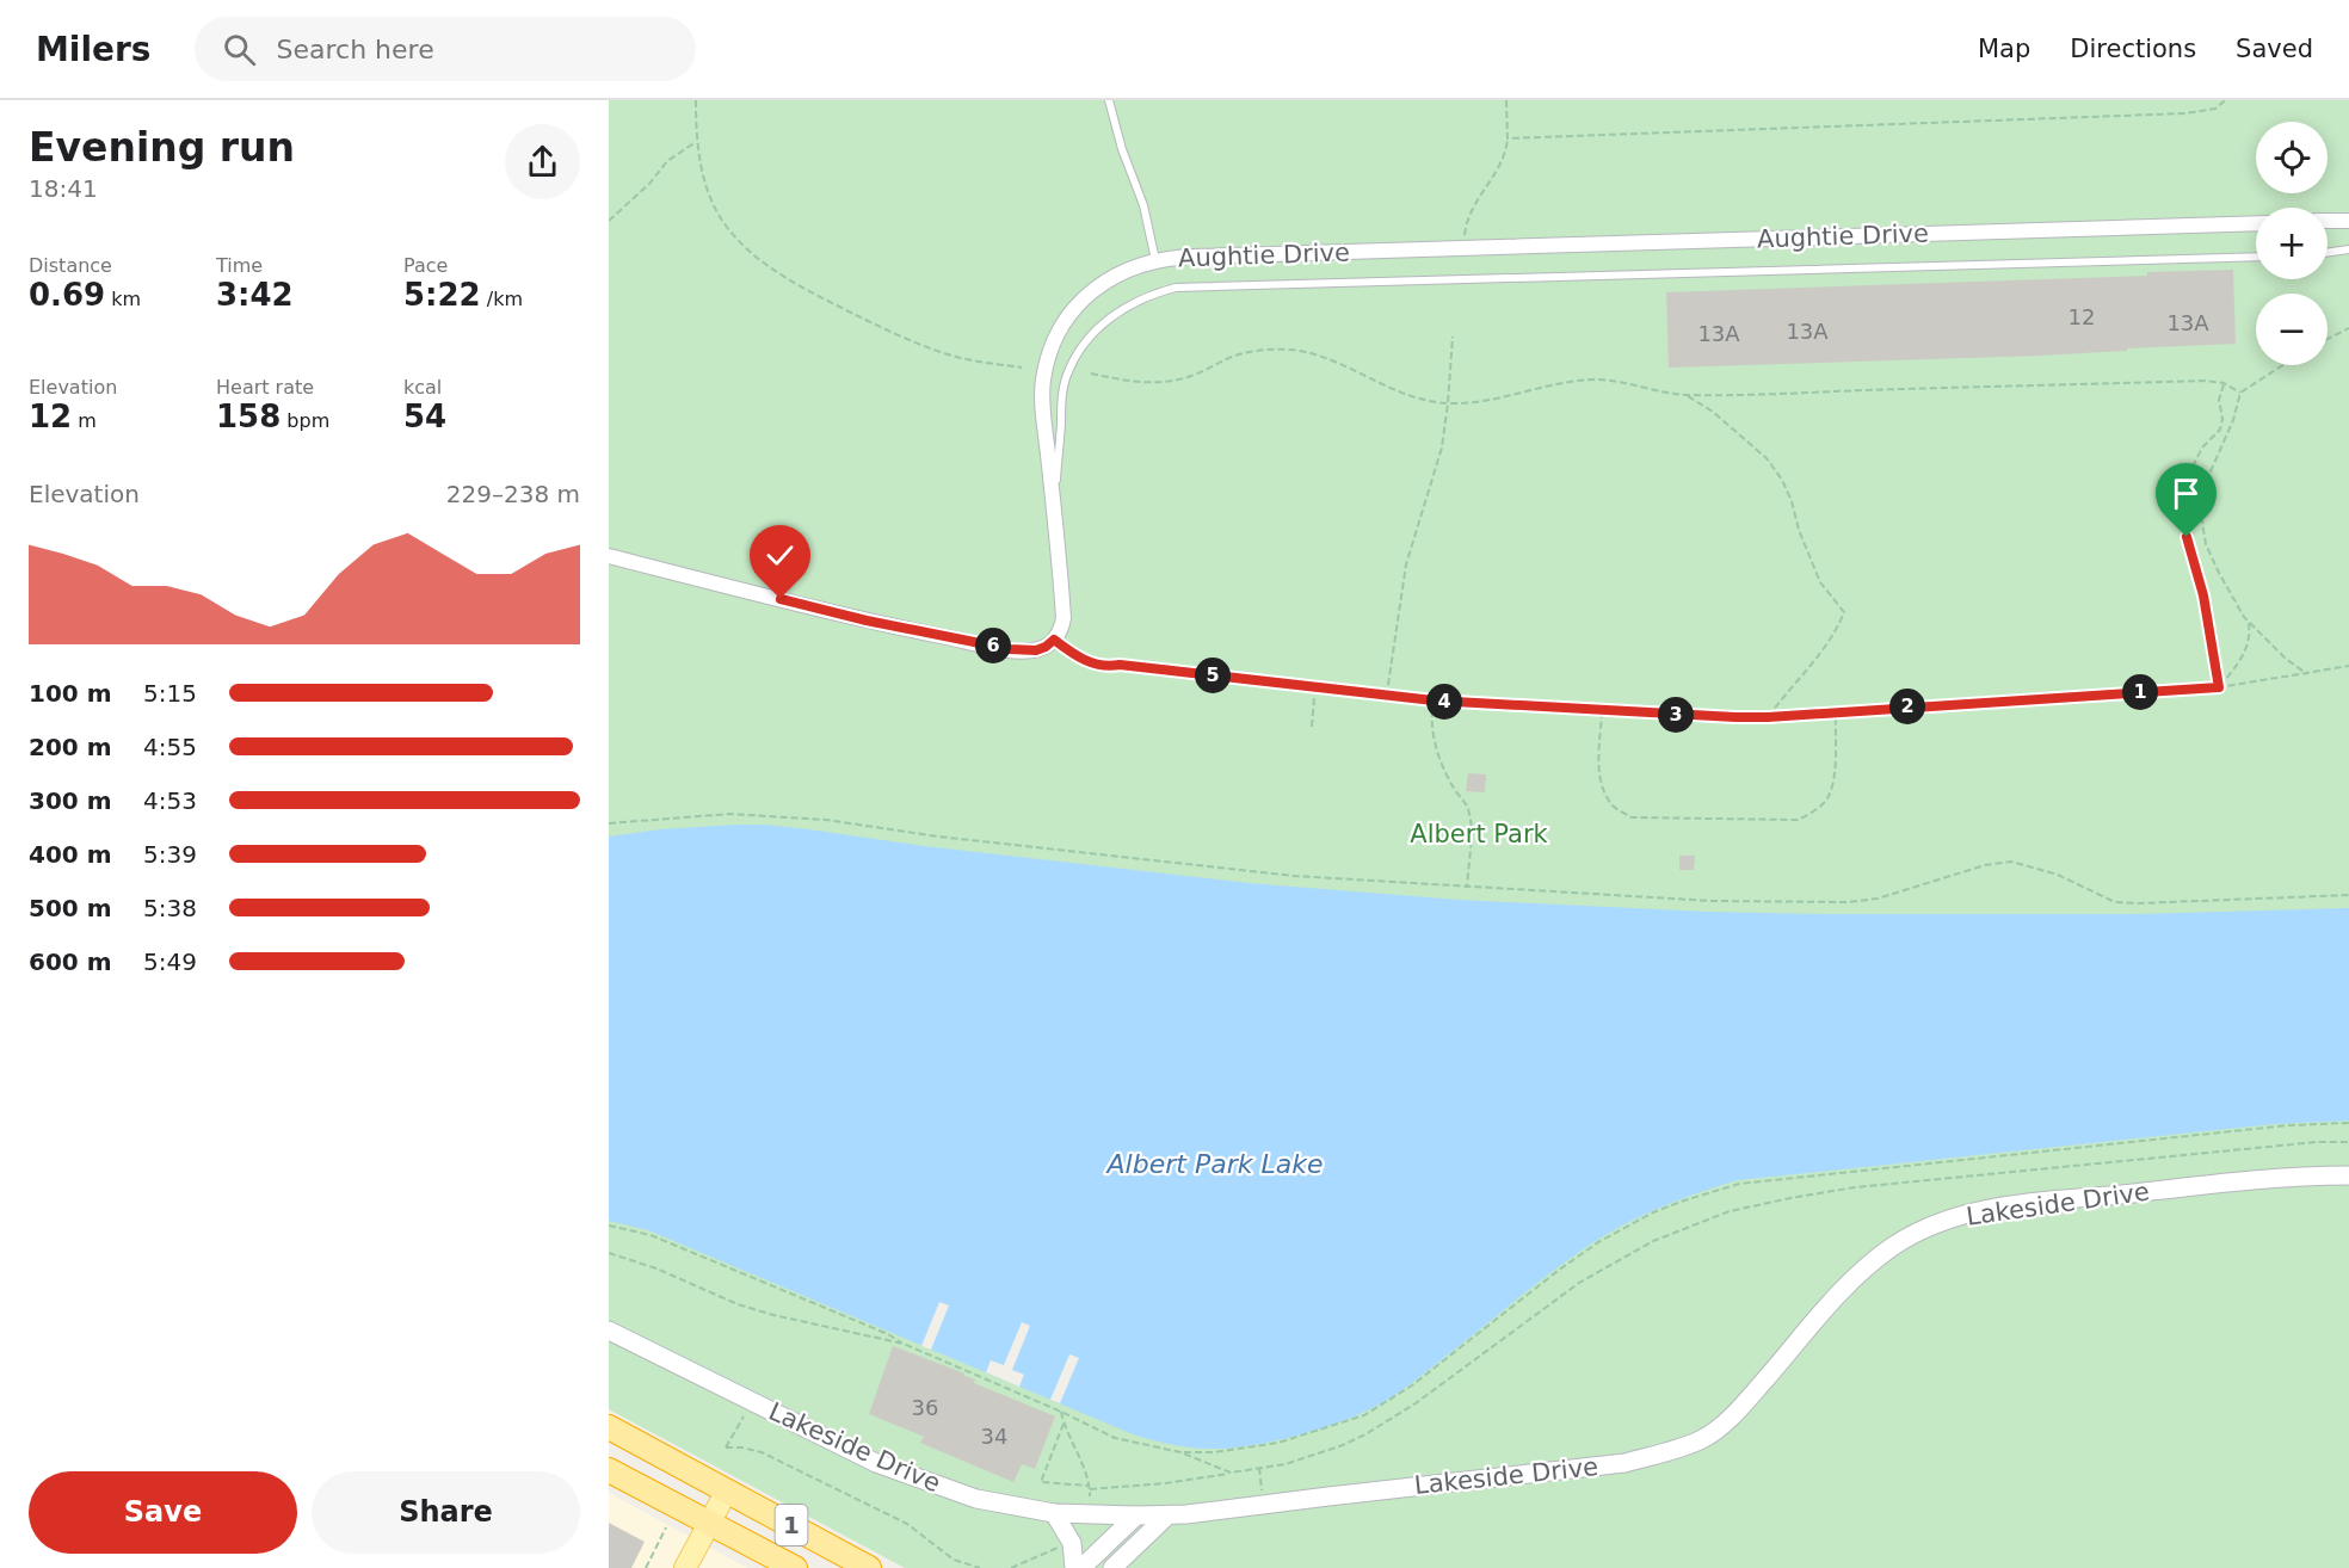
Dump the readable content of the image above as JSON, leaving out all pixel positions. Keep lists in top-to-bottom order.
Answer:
{
  "streets": {
    "highway": ["1"],
    "street": ["Aughtie Drive", "Lakeside Drive"]
  },
  "water": ["Albert Park Lake"],
  "parks": ["Albert Park"],
  "house_numbers": [
    "12",
    "13A",
    "13A",
    "13A",
    "36",
    "34"
  ],
  "page": {
    "header": "Milers",
    "search": "Search here",
    "nav": ["Map", "Directions", "Saved"],
    "heading": ["Evening run", "18:41"],
    "map_buttons": ["+", "−"],
    "stats": [
      ["Distance", "0.69 km"],
      ["Time", "3:42"],
      ["Pace", "5:22 /km"],
      ["Elevation", "12 m"],
      ["Heart rate", "158 bpm"],
      ["kcal", "54"]
    ],
    "chart": ["Elevation", "229–238 m"],
    "pins": [
      "6",
      "5",
      "1",
      "4",
      "2",
      "3"
    ],
    "list": [
      {
        "name": "100 m",
        "note": "5:15"
      },
      {
        "name": "200 m",
        "note": "4:55"
      },
      {
        "name": "300 m",
        "note": "4:53"
      },
      {
        "name": "400 m",
        "note": "5:39"
      },
      {
        "name": "500 m",
        "note": "5:38"
      },
      {
        "name": "600 m",
        "note": "5:49"
      }
    ],
    "buttons": ["Save", "Share"]
  }
}
